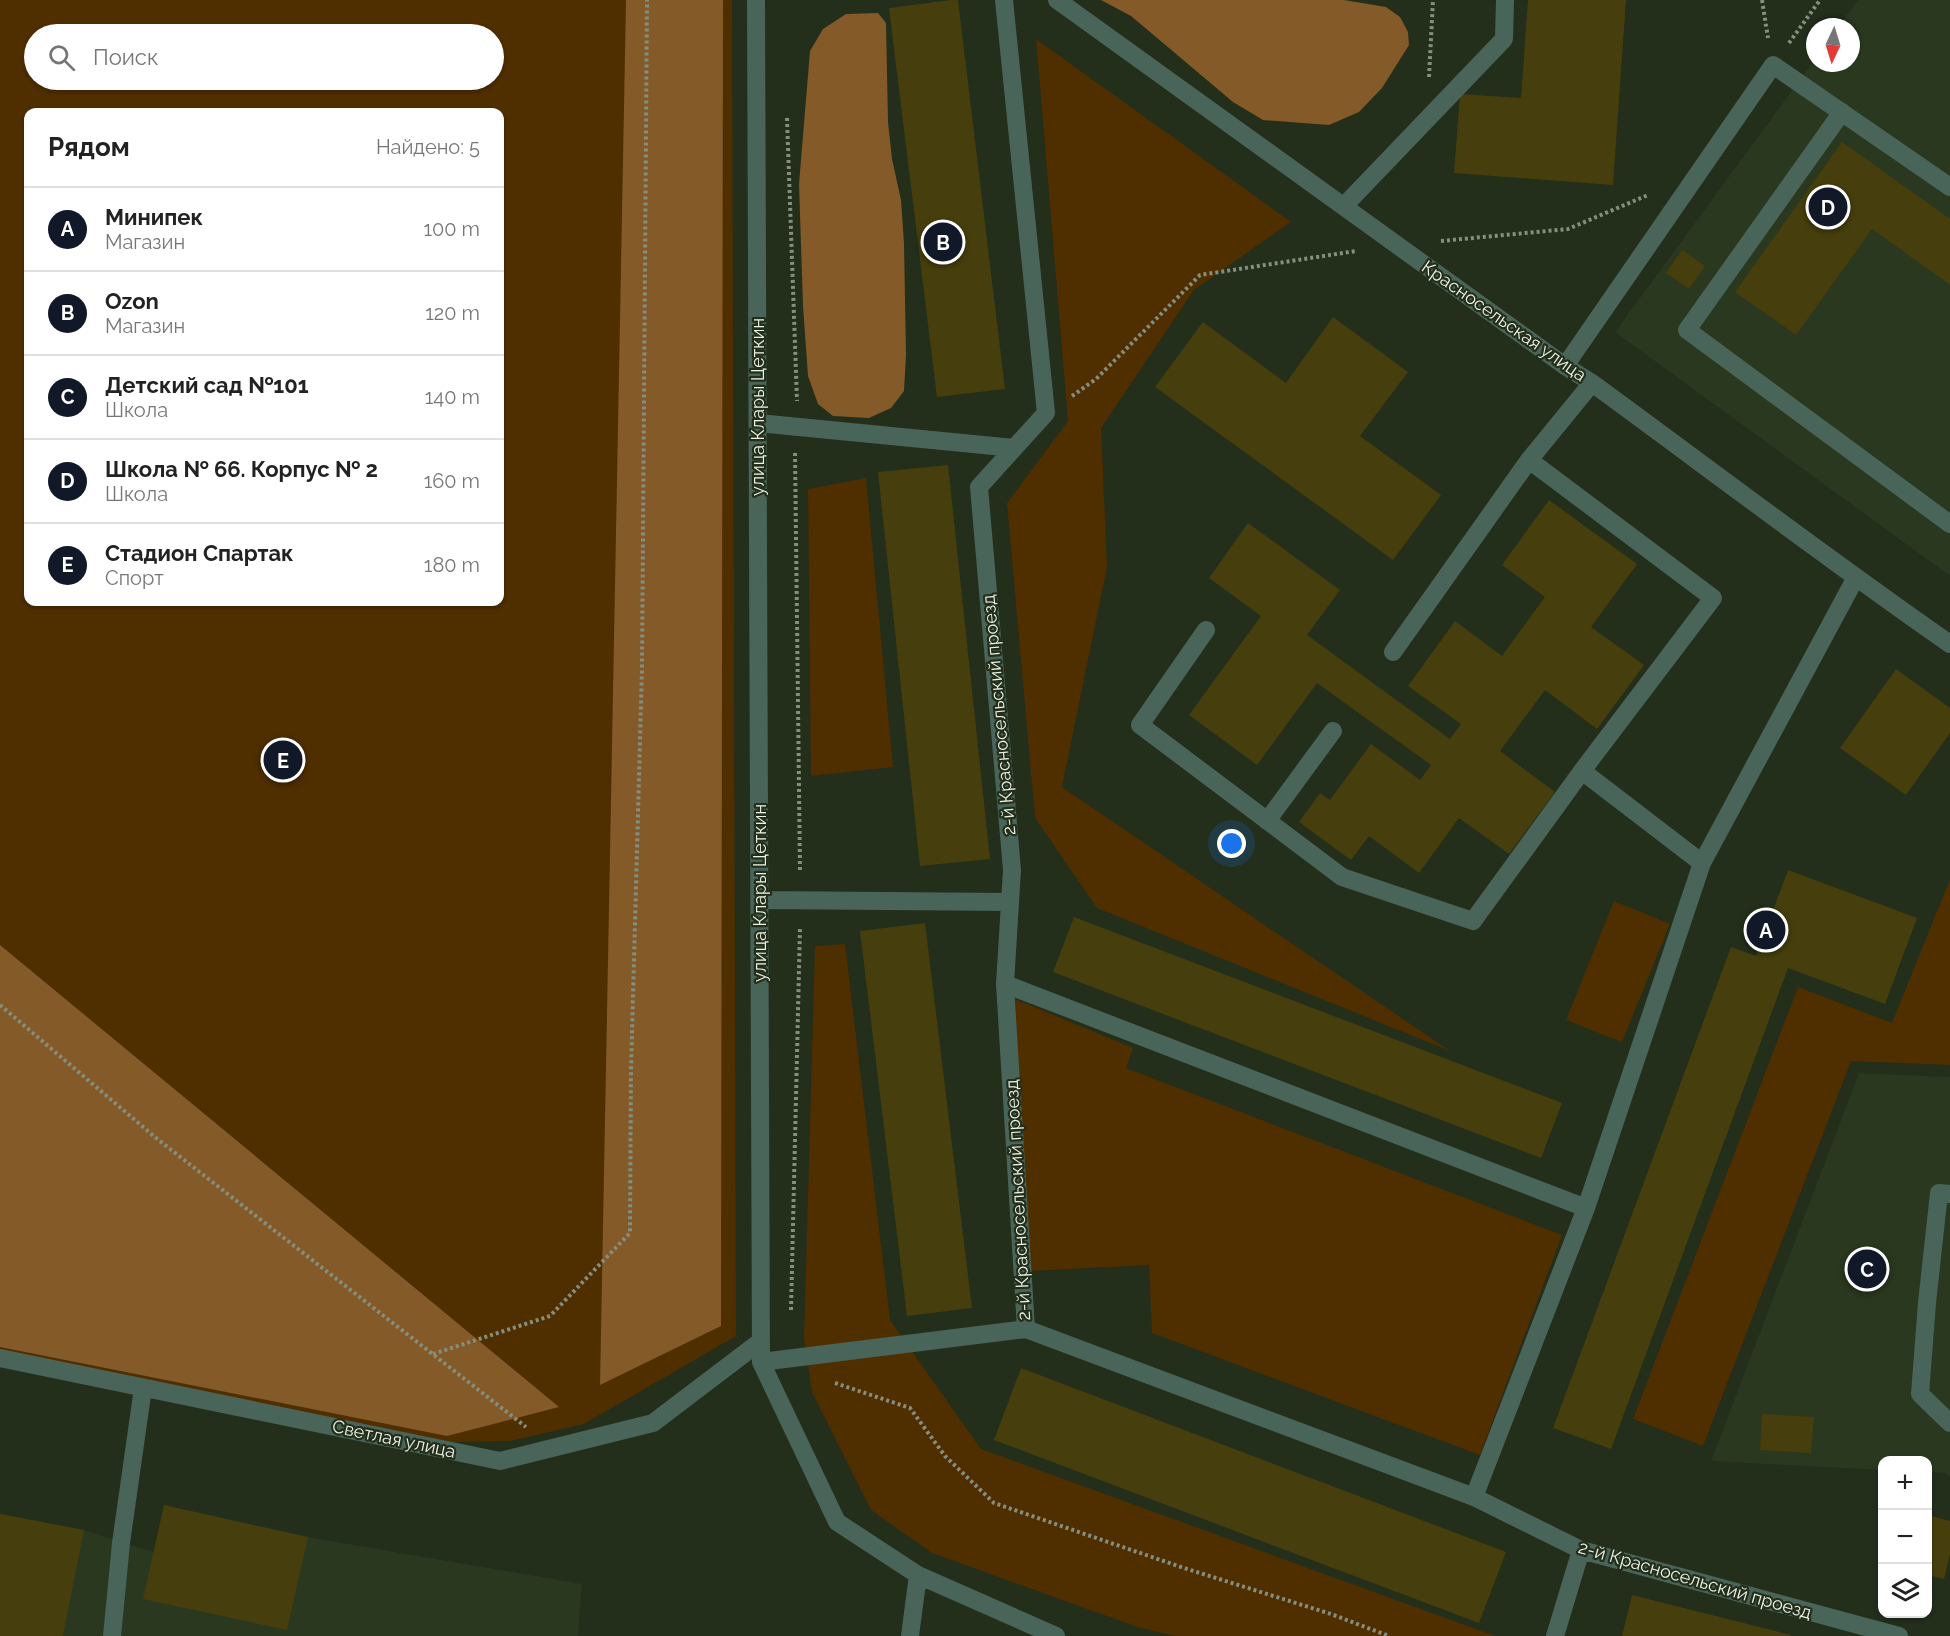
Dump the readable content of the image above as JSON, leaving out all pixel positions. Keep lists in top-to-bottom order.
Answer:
{
  "streets": {
    "street": [
      "Красносельская улица",
      "улица Клары Цеткин",
      "2-й Красносельский проезд",
      "Светлая улица"
    ]
  },
  "crossings": [
    ["улица Клары Цеткин", "Светлая улица"]
  ],
  "north": "bottom",
  "page": {
    "search": "Поиск",
    "heading": ["Рядом", "Найдено: 5"],
    "pins": [
      "D",
      "B",
      "E",
      "A",
      "C"
    ],
    "list": [
      {
        "mark": "A",
        "name": "Минипек",
        "note": "Магазин",
        "value": "100 m"
      },
      {
        "mark": "B",
        "name": "Ozon",
        "note": "Магазин",
        "value": "120 m"
      },
      {
        "mark": "C",
        "name": "Детский сад №101",
        "note": "Школа",
        "value": "140 m"
      },
      {
        "mark": "D",
        "name": "Школа № 66. Корпус № 2",
        "note": "Школа",
        "value": "160 m"
      },
      {
        "mark": "E",
        "name": "Стадион Спартак",
        "note": "Спорт",
        "value": "180 m"
      }
    ],
    "map_buttons": ["+", "−"]
  }
}
